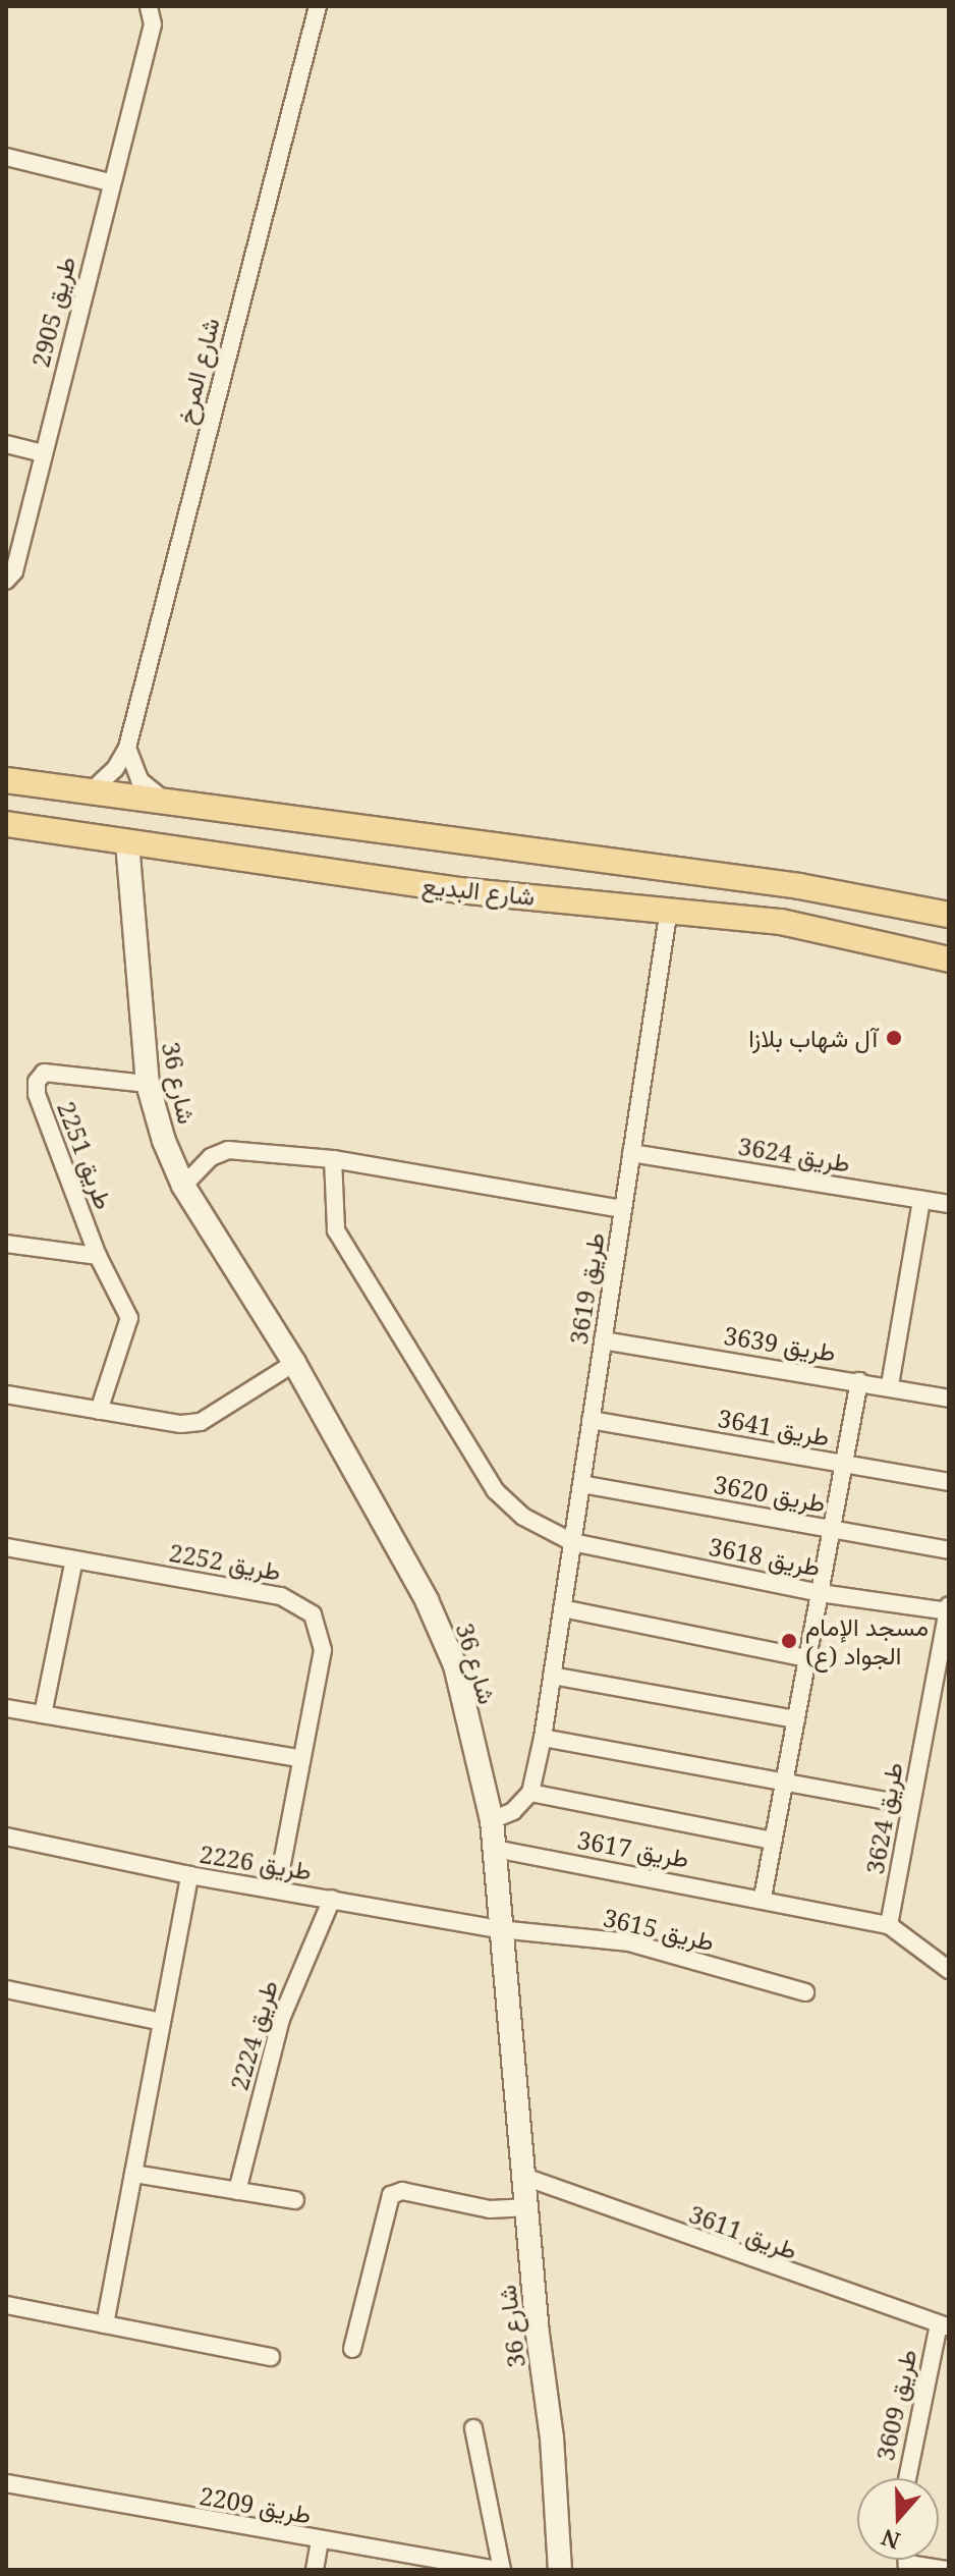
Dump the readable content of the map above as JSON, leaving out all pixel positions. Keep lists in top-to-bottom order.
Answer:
{
  "streets": {
    "main road": ["شارع البديع"],
    "street": [
      "طريق 2905",
      "شارع المرخ",
      "شارع 36",
      "طريق 3624",
      "طريق 2251",
      "طريق 3619",
      "طريق 3639",
      "طريق 3641",
      "طريق 3620",
      "طريق 3618",
      "طريق 2252",
      "طريق 3617",
      "طريق 2226",
      "طريق 3615",
      "طريق 2224",
      "طريق 3611",
      "طريق 3609",
      "طريق 2209"
    ]
  },
  "crossings": [
    ["شارع المرخ", "شارع البديع"],
    ["شارع البديع", "شارع 36"],
    ["شارع البديع", "طريق 3619"],
    ["شارع 36", "طريق 2251"],
    ["شارع 36", "طريق 3617"],
    ["شارع 36", "طريق 2226"],
    ["شارع 36", "طريق 3615"],
    ["شارع 36", "طريق 3611"],
    ["طريق 3624", "طريق 3619"],
    ["طريق 3624", "طريق 3618"],
    ["طريق 3624", "طريق 3617"],
    ["طريق 3619", "طريق 3639"],
    ["طريق 3619", "طريق 3641"],
    ["طريق 3619", "طريق 3620"],
    ["طريق 3619", "طريق 3618"],
    ["طريق 3619", "طريق 3617"],
    ["طريق 2252", "طريق 2226"],
    ["طريق 2226", "طريق 3615"],
    ["طريق 2226", "طريق 2224"],
    ["طريق 3611", "طريق 3609"]
  ],
  "places": ["آل شهاب بلازا", "مسجد الإمام الجواد (ع)"],
  "north": "bottom"
}
